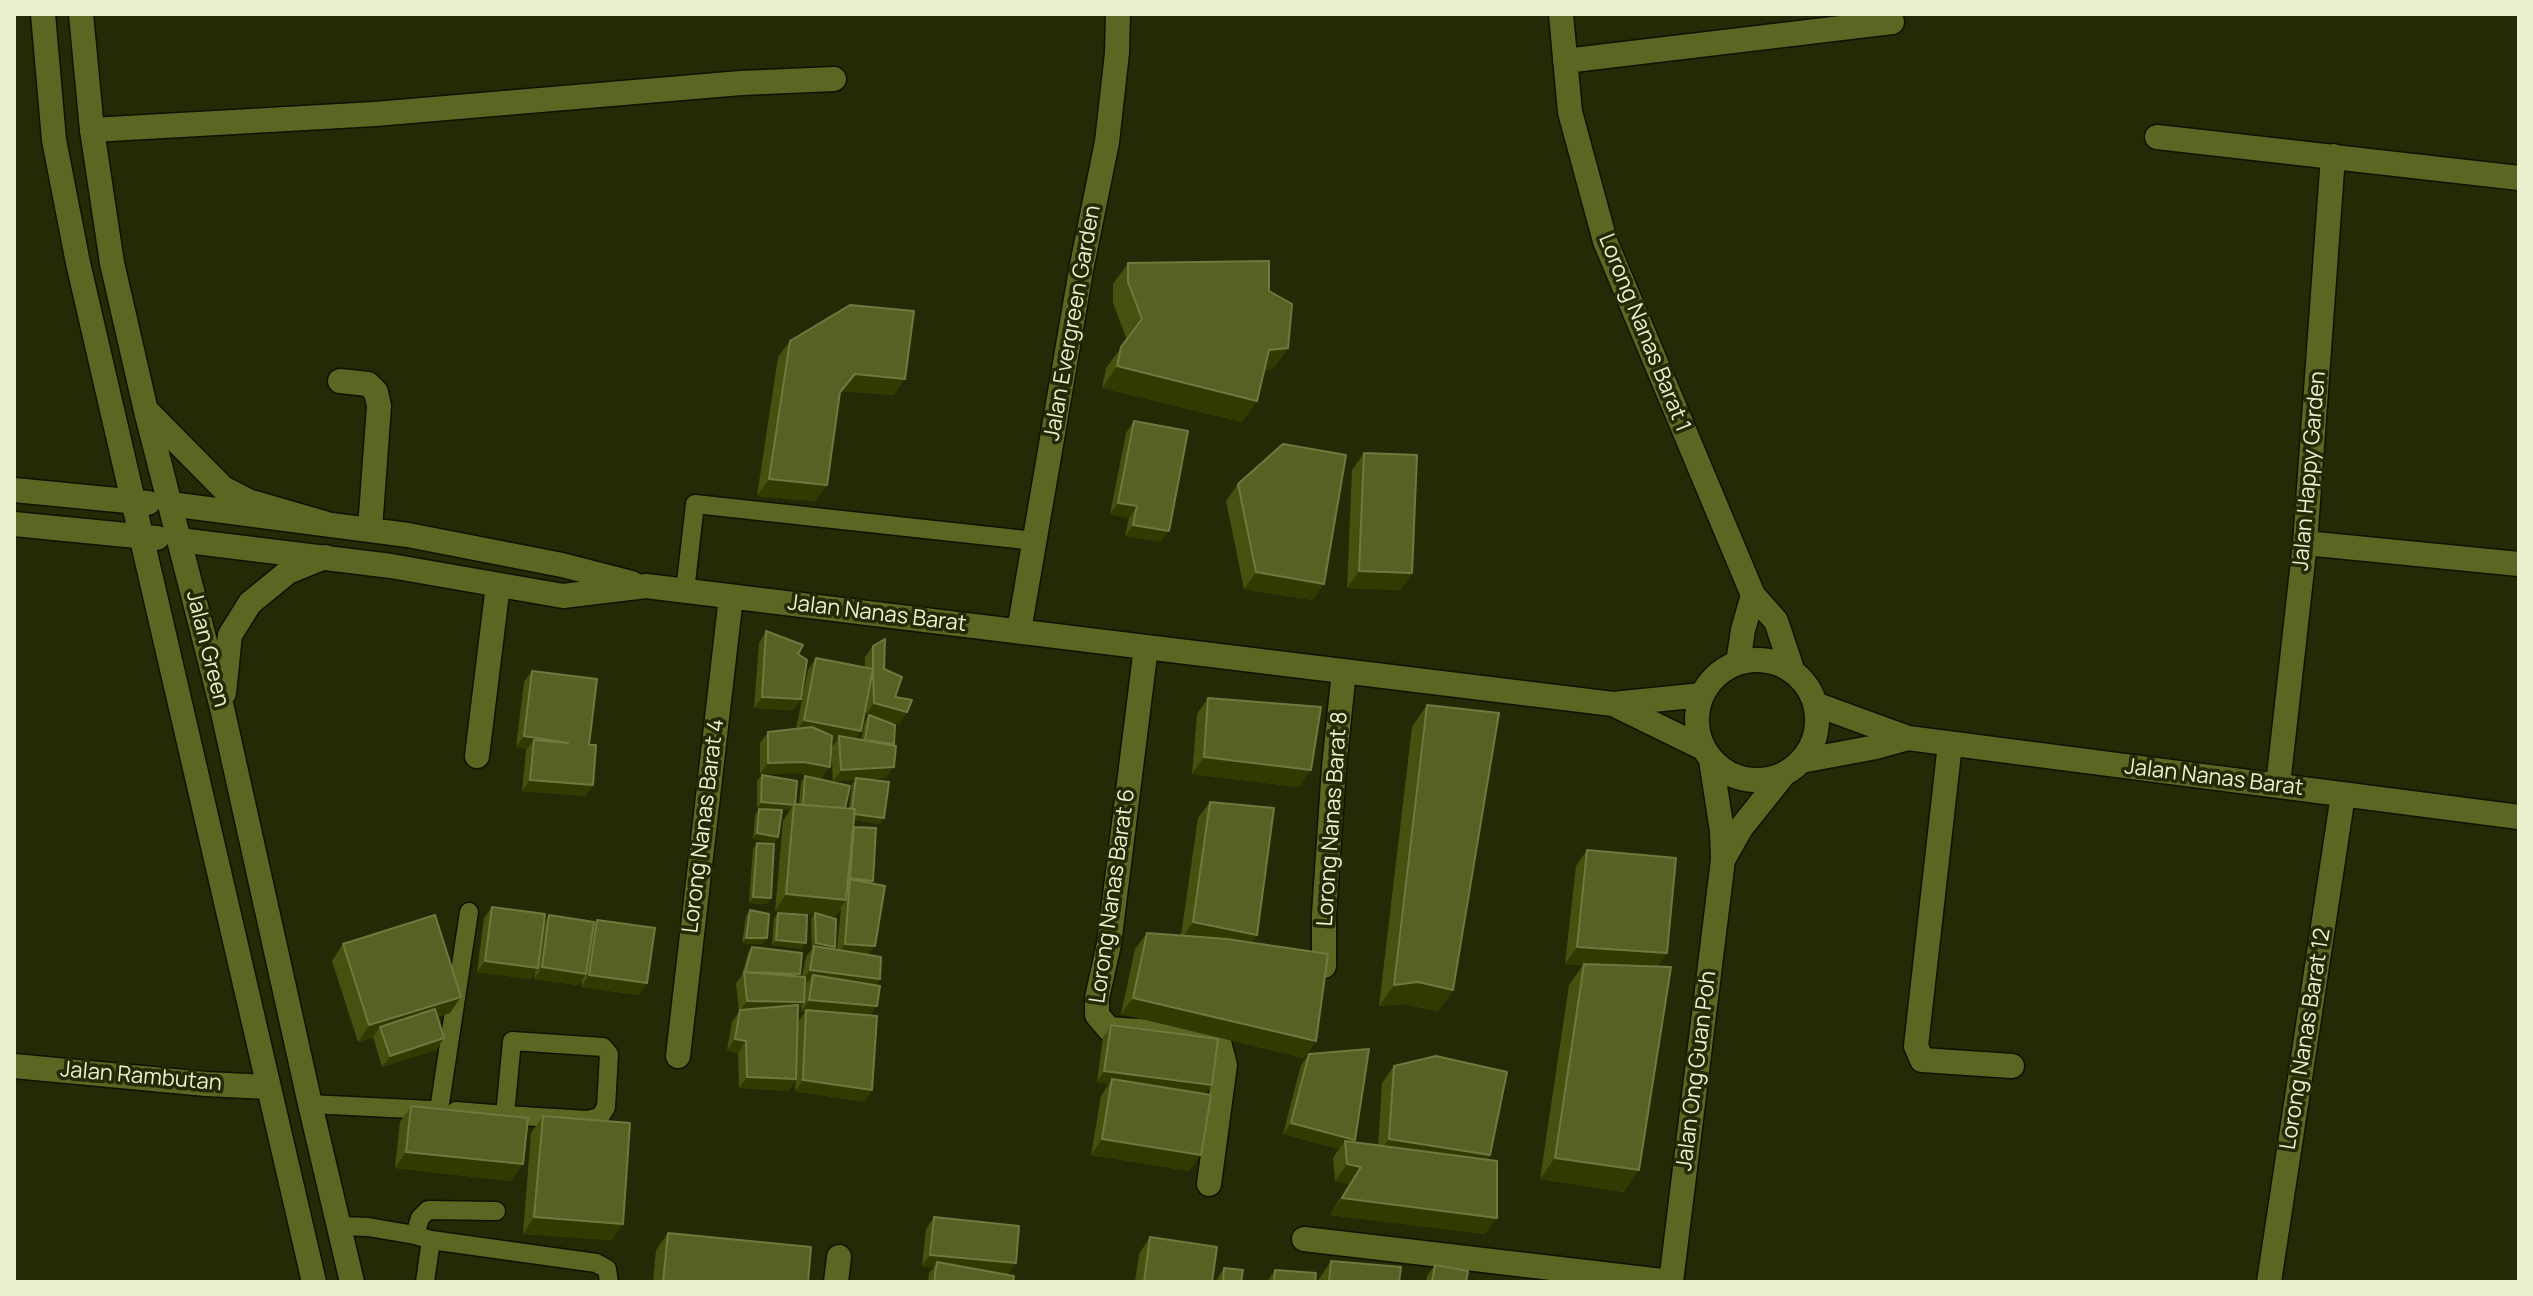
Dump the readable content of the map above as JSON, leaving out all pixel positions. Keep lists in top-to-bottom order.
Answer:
{
  "streets": {
    "street": [
      "Jalan Evergreen Garden",
      "Lorong Nanas Barat 1",
      "Jalan Happy Garden",
      "Jalan Nanas Barat",
      "Jalan Green",
      "Lorong Nanas Barat 8",
      "Lorong Nanas Barat 4",
      "Lorong Nanas Barat 6",
      "Lorong Nanas Barat 12",
      "Jalan Ong Guan Poh",
      "Jalan Rambutan"
    ]
  },
  "crossings": [
    ["Jalan Evergreen Garden", "Jalan Nanas Barat"],
    ["Lorong Nanas Barat 1", "Jalan Nanas Barat"],
    ["Lorong Nanas Barat 1", "Jalan Ong Guan Poh"],
    ["Jalan Happy Garden", "Jalan Nanas Barat"],
    ["Jalan Nanas Barat", "Jalan Green"],
    ["Jalan Nanas Barat", "Lorong Nanas Barat 8"],
    ["Jalan Nanas Barat", "Lorong Nanas Barat 4"],
    ["Jalan Nanas Barat", "Lorong Nanas Barat 6"],
    ["Jalan Nanas Barat", "Lorong Nanas Barat 12"],
    ["Jalan Nanas Barat", "Jalan Ong Guan Poh"],
    ["Jalan Green", "Jalan Rambutan"]
  ]
}
